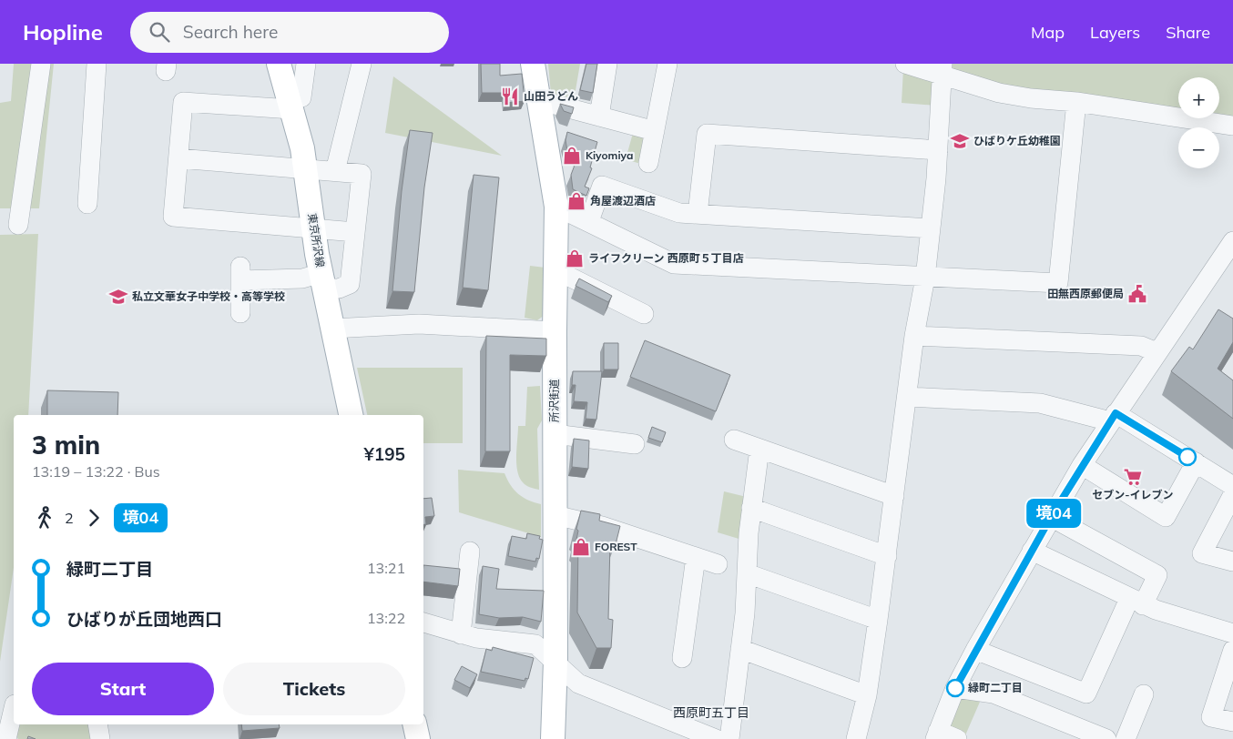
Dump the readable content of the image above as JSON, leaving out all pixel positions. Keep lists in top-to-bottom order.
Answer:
{
  "streets": {
    "main road": ["東京所沢線", "所沢街道"]
  },
  "districts": ["西原町五丁目"],
  "places": {
    "restaurant": ["山田うどん"],
    "school or university": ["ひばりケ丘幼稚園", "私立文華女子中学校・高等学校"],
    "shop": [
      "Kiyomiya",
      "角屋渡辺酒店",
      "ライフクリーン 西原町５丁目店",
      "FOREST"
    ],
    "public building": ["田無西原郵便局"],
    "supermarket": ["セブン-イレブン"],
    "other": ["緑町二丁目"]
  },
  "lines": ["bus line 境04"],
  "page": {
    "header": "Hopline",
    "search": "Search here",
    "nav": ["Map", "Layers", "Share"],
    "on_map": "境04",
    "map_buttons": ["+", "−"],
    "heading": ["3 min", "13:19 – 13:22 · Bus", "¥195"],
    "legs": ["2", "境04"],
    "list": [
      {
        "name": "緑町二丁目",
        "value": "13:21"
      },
      {
        "name": "ひばりが丘団地西口",
        "value": "13:22"
      }
    ],
    "buttons": ["Start", "Tickets"]
  }
}
